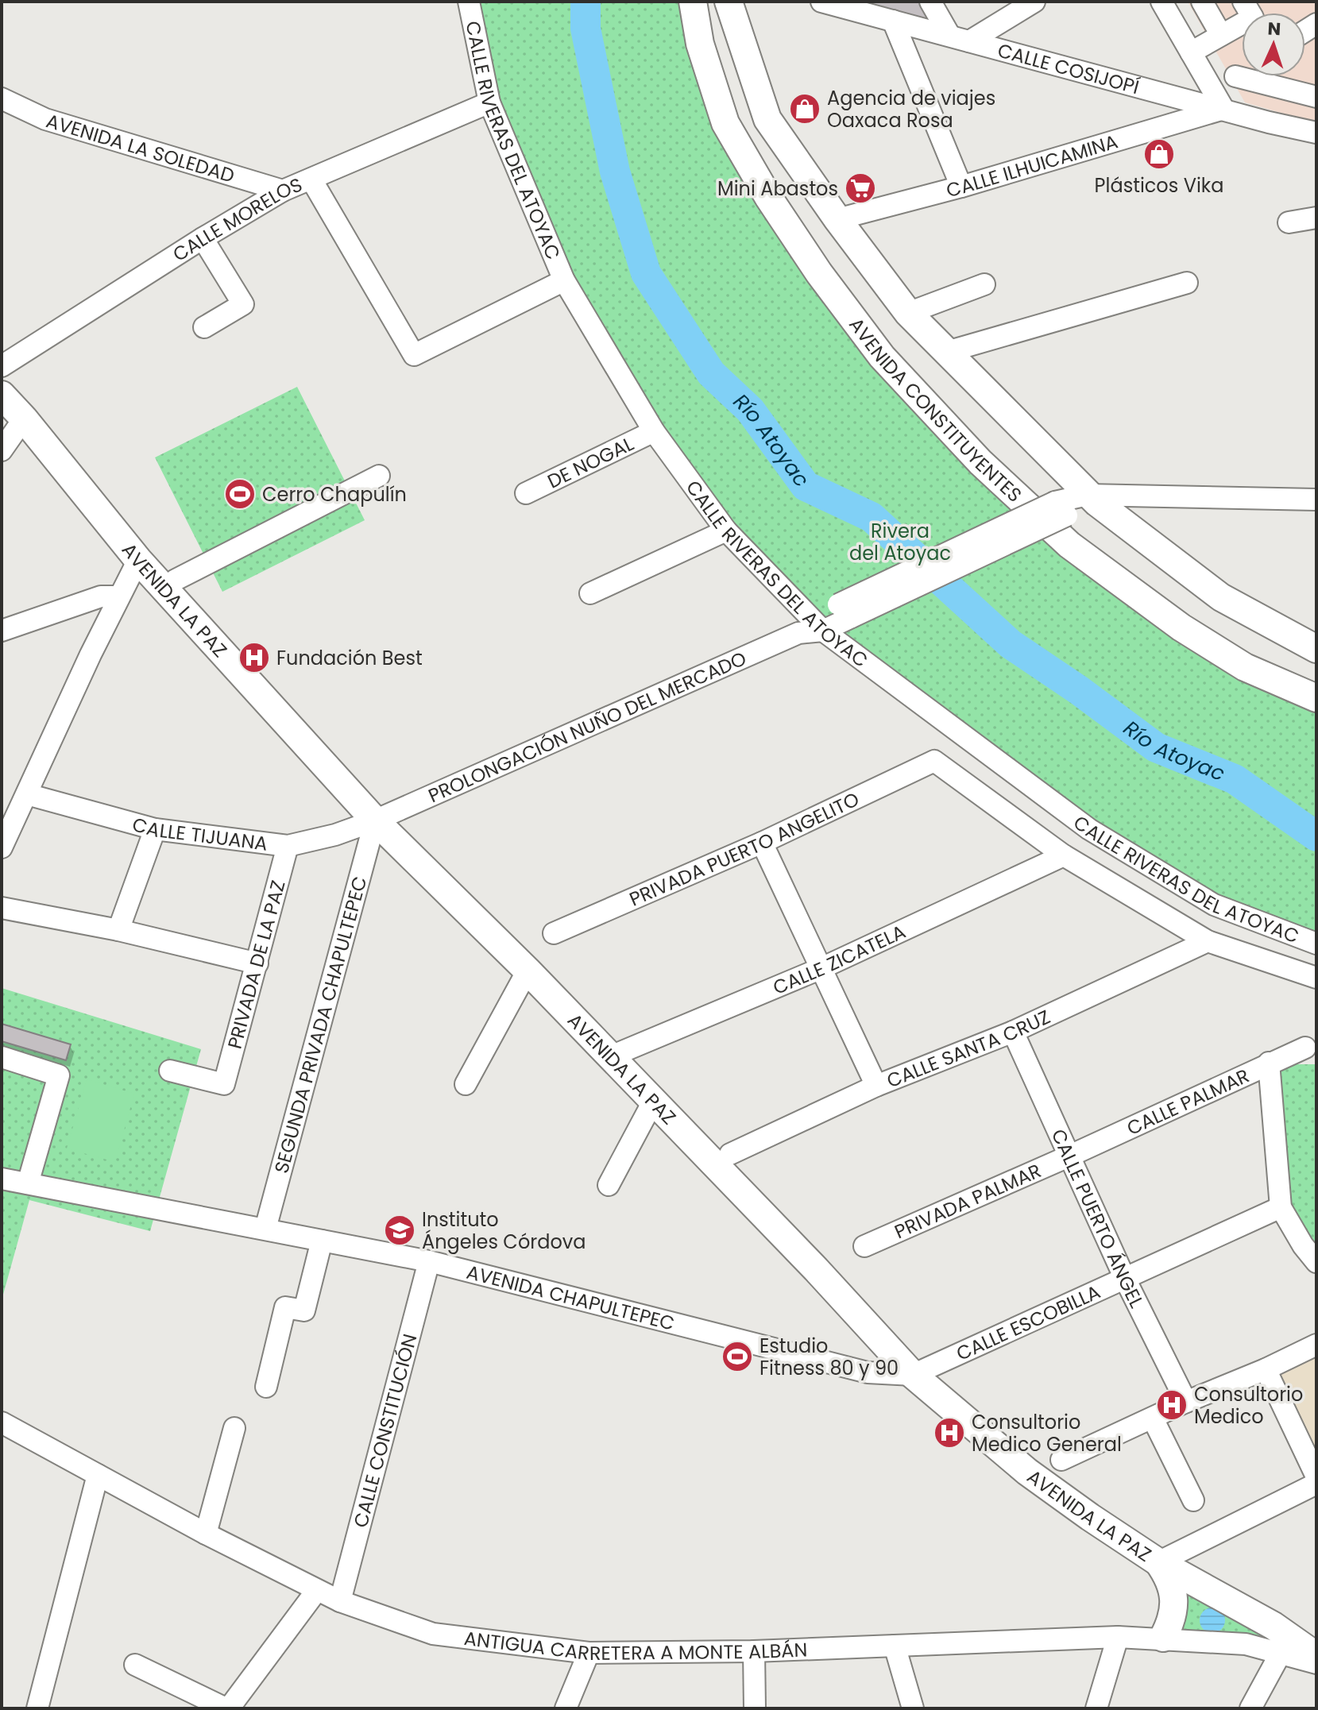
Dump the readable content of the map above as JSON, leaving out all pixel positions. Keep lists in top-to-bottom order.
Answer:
{
  "streets": {
    "main road": ["AVENIDA CONSTITUYENTES", "AVENIDA LA PAZ"],
    "street": [
      "CALLE COSIJOPÍ",
      "CALLE RIVERAS DEL ATOYAC",
      "AVENIDA LA SOLEDAD",
      "CALLE ILHUICAMINA",
      "CALLE MORELOS",
      "DE NOGAL",
      "PROLONGACIÓN NUÑO DEL MERCADO",
      "CALLE TIJUANA",
      "PRIVADA PUERTO ANGELITO",
      "CALLE ZICATELA",
      "PRIVADA DE LA PAZ",
      "SEGUNDA PRIVADA CHAPULTEPEC",
      "CALLE SANTA CRUZ",
      "CALLE PALMAR",
      "PRIVADA PALMAR",
      "CALLE PUERTO ÁNGEL",
      "AVENIDA CHAPULTEPEC",
      "CALLE ESCOBILLA",
      "CALLE CONSTITUCIÓN",
      "ANTIGUA CARRETERA A MONTE ALBÁN"
    ]
  },
  "crossings": [
    ["CALLE COSIJOPÍ", "CALLE ILHUICAMINA"],
    ["CALLE RIVERAS DEL ATOYAC", "CALLE MORELOS"],
    ["CALLE RIVERAS DEL ATOYAC", "DE NOGAL"],
    ["CALLE RIVERAS DEL ATOYAC", "PROLONGACIÓN NUÑO DEL MERCADO"],
    ["AVENIDA LA SOLEDAD", "CALLE MORELOS"],
    ["AVENIDA LA PAZ", "PROLONGACIÓN NUÑO DEL MERCADO"],
    ["AVENIDA LA PAZ", "CALLE TIJUANA"],
    ["AVENIDA LA PAZ", "CALLE ZICATELA"],
    ["AVENIDA LA PAZ", "SEGUNDA PRIVADA CHAPULTEPEC"],
    ["AVENIDA LA PAZ", "AVENIDA CHAPULTEPEC"],
    ["AVENIDA LA PAZ", "CALLE ESCOBILLA"],
    ["PROLONGACIÓN NUÑO DEL MERCADO", "CALLE TIJUANA"],
    ["PROLONGACIÓN NUÑO DEL MERCADO", "SEGUNDA PRIVADA CHAPULTEPEC"],
    ["CALLE TIJUANA", "PRIVADA DE LA PAZ"],
    ["CALLE TIJUANA", "SEGUNDA PRIVADA CHAPULTEPEC"],
    ["PRIVADA PUERTO ANGELITO", "CALLE ZICATELA"],
    ["SEGUNDA PRIVADA CHAPULTEPEC", "AVENIDA CHAPULTEPEC"],
    ["CALLE SANTA CRUZ", "CALLE PUERTO ÁNGEL"],
    ["CALLE PALMAR", "PRIVADA PALMAR"],
    ["CALLE PALMAR", "CALLE PUERTO ÁNGEL"],
    ["PRIVADA PALMAR", "CALLE PUERTO ÁNGEL"],
    ["CALLE PUERTO ÁNGEL", "CALLE ESCOBILLA"],
    ["AVENIDA CHAPULTEPEC", "CALLE ESCOBILLA"],
    ["AVENIDA CHAPULTEPEC", "CALLE CONSTITUCIÓN"],
    ["CALLE CONSTITUCIÓN", "ANTIGUA CARRETERA A MONTE ALBÁN"]
  ],
  "water": ["Río Atoyac"],
  "parks": ["Rivera del Atoyac"],
  "places": {
    "shop": ["Agencia de viajes Oaxaca Rosa", "Plásticos Vika"],
    "supermarket": ["Mini Abastos"],
    "sports": ["Cerro Chapulín", "Estudio Fitness 80 y 90"],
    "hospital": ["Fundación Best", "Consultorio Medico", "Consultorio Medico General"],
    "school or university": ["Instituto Ángeles Córdova"]
  },
  "north": "top"
}
